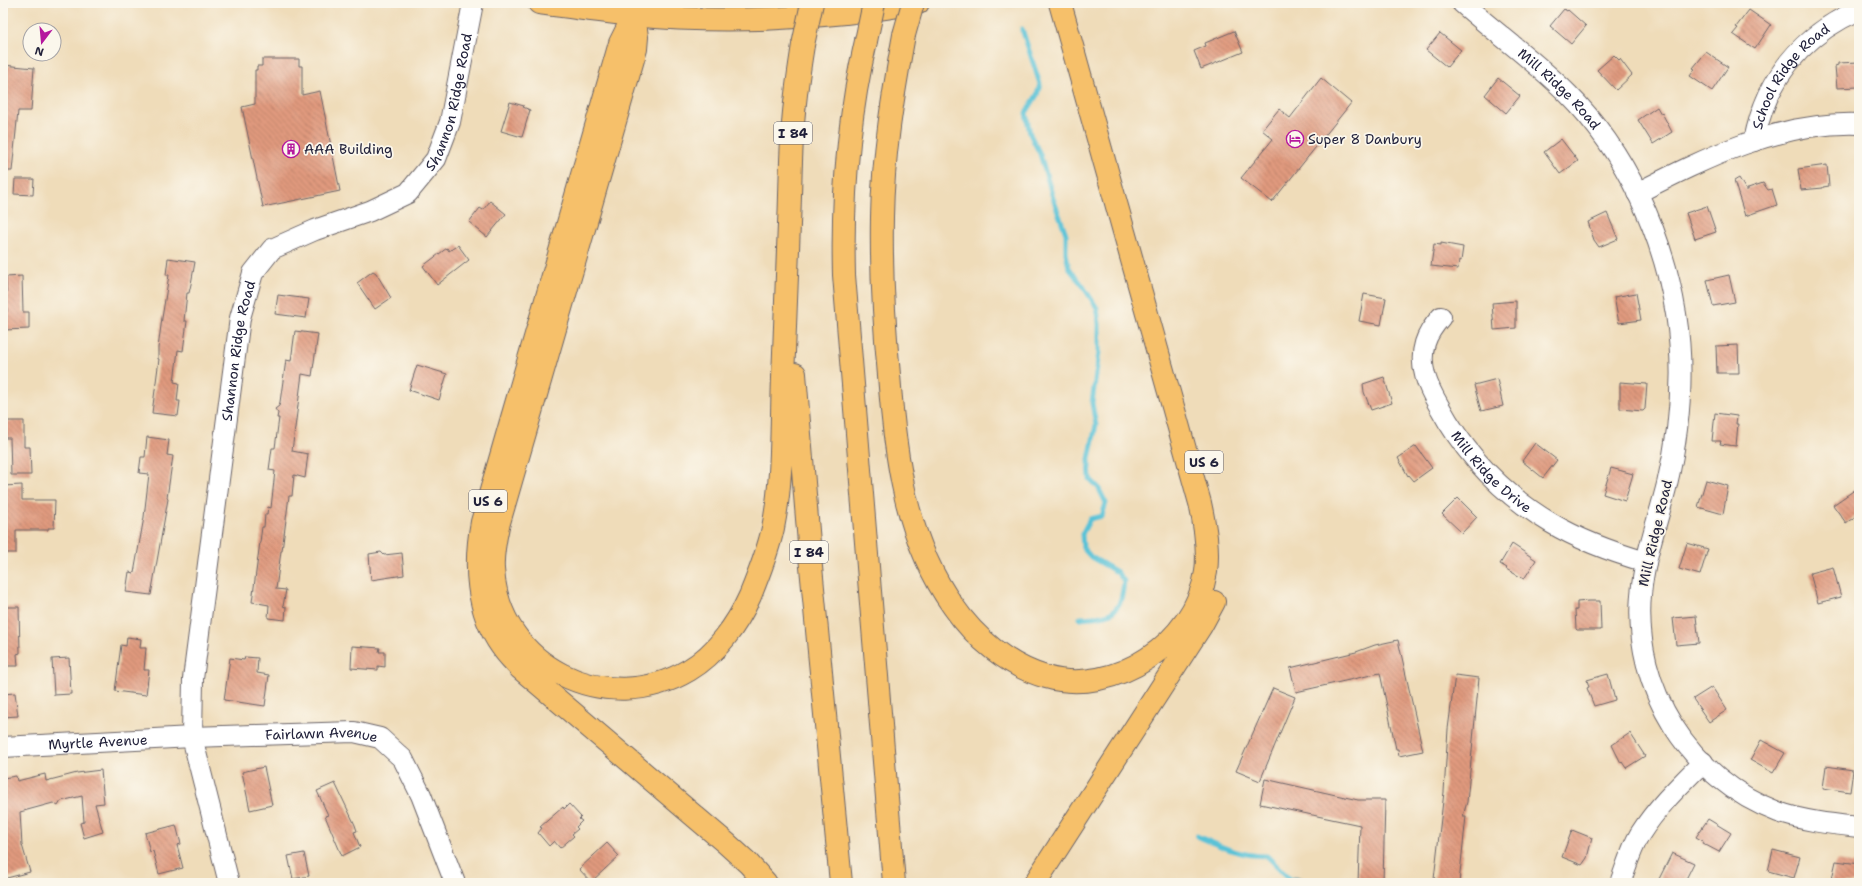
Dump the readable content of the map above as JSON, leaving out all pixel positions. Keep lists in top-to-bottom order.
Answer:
{
  "streets": {
    "main road": ["I 84", "US 6"],
    "street": [
      "School Ridge Road",
      "Mill Ridge Road",
      "Shannon Ridge Road",
      "Mill Ridge Drive",
      "Fairlawn Avenue",
      "Myrtle Avenue"
    ]
  },
  "crossings": [
    ["Mill Ridge Road", "Mill Ridge Drive"],
    ["Shannon Ridge Road", "Fairlawn Avenue"],
    ["Shannon Ridge Road", "Myrtle Avenue"],
    ["Fairlawn Avenue", "Myrtle Avenue"]
  ],
  "places": {
    "hotel": ["Super 8 Danbury"],
    "building": ["AAA Building"]
  },
  "north": "bottom"
}
